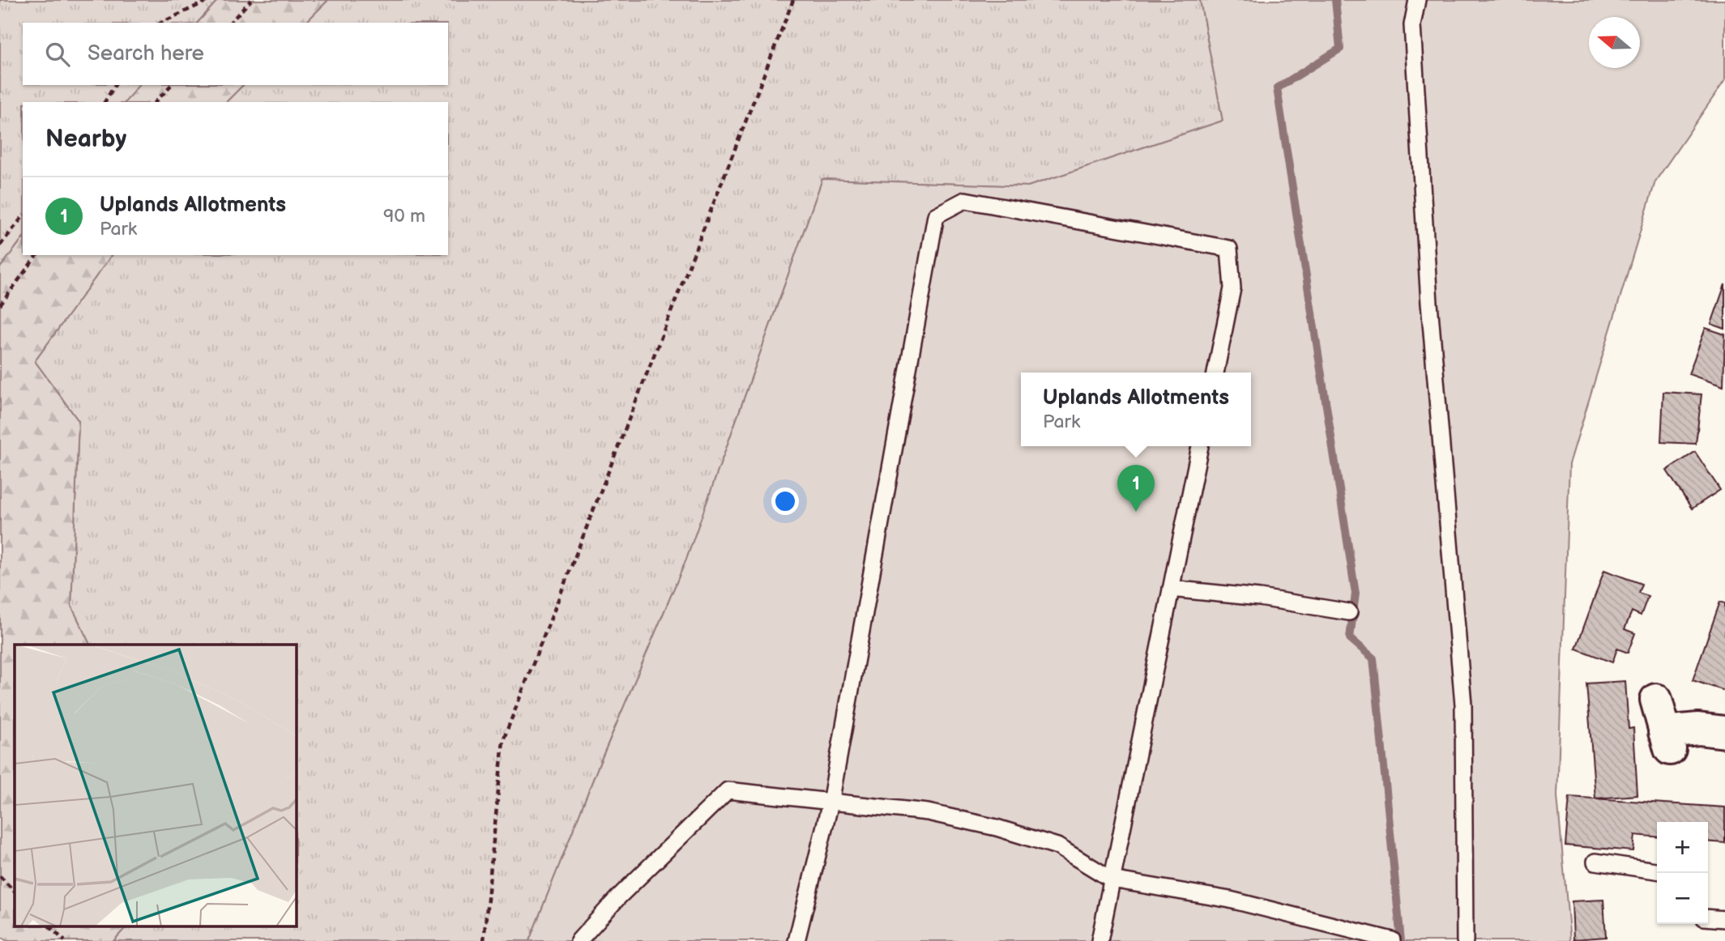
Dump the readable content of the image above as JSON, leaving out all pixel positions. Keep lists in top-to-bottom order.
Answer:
{
  "north": "left",
  "page": {
    "search": "Search here",
    "heading": "Nearby",
    "list": [
      {
        "mark": "1",
        "name": "Uplands Allotments",
        "note": "Park",
        "value": "90 m"
      }
    ],
    "popup": ["Uplands Allotments", "Park"],
    "pins": "1",
    "map_buttons": ["+", "−"]
  }
}
